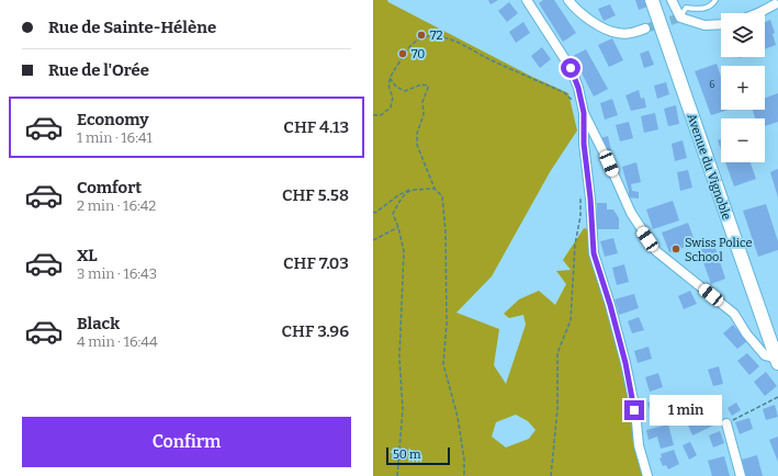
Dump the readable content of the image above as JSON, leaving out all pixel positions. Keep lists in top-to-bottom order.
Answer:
{
  "streets": {
    "main road": ["Avenue du Vignoble"]
  },
  "places": ["72", "70", "Swiss Police School"],
  "house_numbers": ["6"],
  "scale_bar": "50 m",
  "page": {
    "banner": ["Rue de Sainte-Hélène", "Rue de l'Orée"],
    "map_buttons": ["+", "−"],
    "list": [
      {
        "name": "Economy",
        "note": "1 min · 16:41",
        "value": "CHF 4.13"
      },
      {
        "name": "Comfort",
        "note": "2 min · 16:42",
        "value": "CHF 5.58"
      },
      {
        "name": "XL",
        "note": "3 min · 16:43",
        "value": "CHF 7.03"
      },
      {
        "name": "Black",
        "note": "4 min · 16:44",
        "value": "CHF 3.96"
      }
    ],
    "bubble": "1 min",
    "buttons": "Confirm",
    "scale": "50 m"
  }
}
